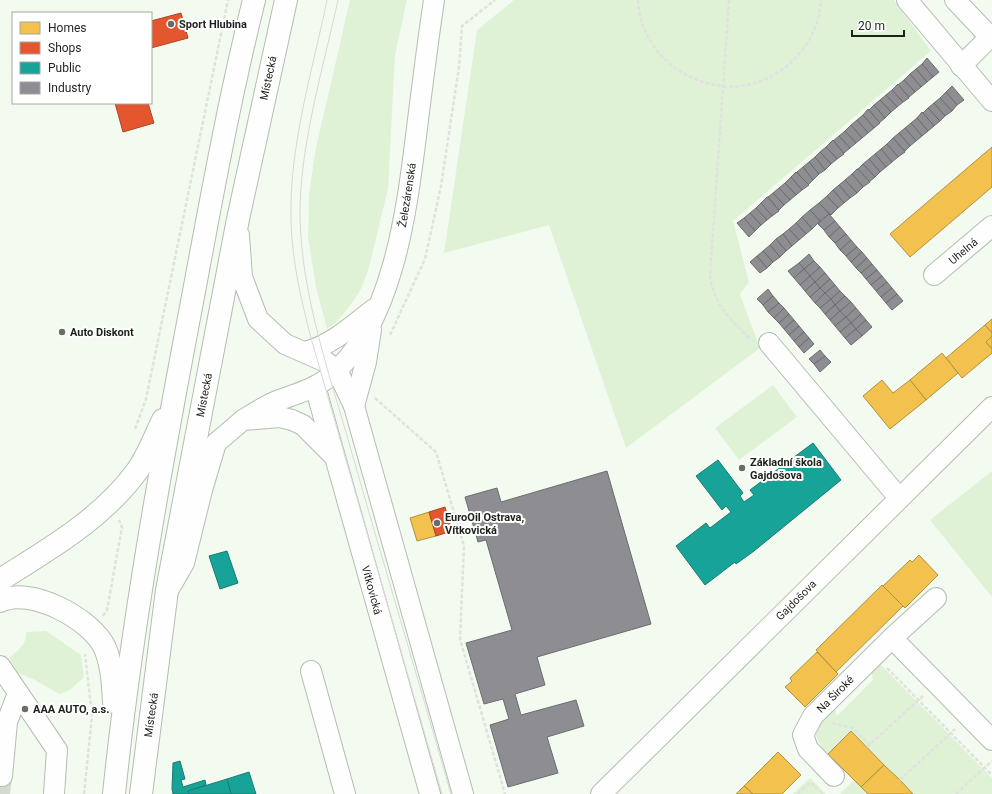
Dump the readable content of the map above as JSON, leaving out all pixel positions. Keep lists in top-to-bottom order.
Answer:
{
  "streets": {
    "highway": ["Místecká"],
    "street": [
      "Železárenská",
      "Uhelná",
      "Vítkovická",
      "Gajdošova",
      "Na Široké"
    ]
  },
  "crossings": [
    ["Místecká", "Železárenská"],
    ["Železárenská", "Vítkovická"]
  ],
  "places": [
    "Sport Hlubina",
    "Auto Diskont",
    "Základní škola Gajdošova",
    "EuroOil Ostrava, Vítkovická",
    "AAA AUTO, a.s."
  ],
  "legend": [
    "Homes",
    "Shops",
    "Public",
    "Industry"
  ],
  "scale_bar": "20 m"
}
